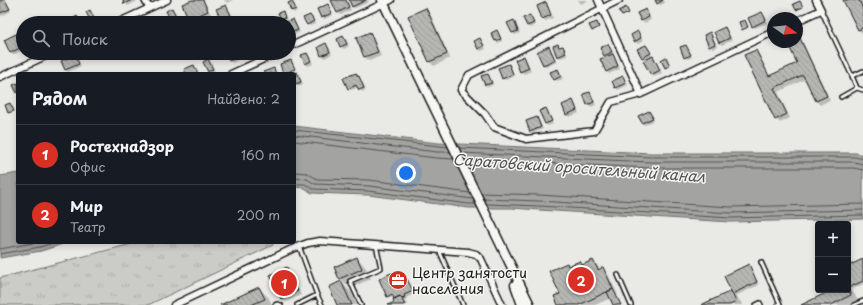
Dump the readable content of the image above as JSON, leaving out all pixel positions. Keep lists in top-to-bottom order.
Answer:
{
  "water": ["Саратовский оросительный канал"],
  "places": {
    "office": ["Центр занятости населения"]
  },
  "north": "right",
  "page": {
    "search": "Поиск",
    "heading": ["Рядом", "Найдено: 2"],
    "list": [
      {
        "mark": "1",
        "name": "Ростехнадзор",
        "note": "Офис",
        "value": "160 m"
      },
      {
        "mark": "2",
        "name": "Мир",
        "note": "Театр",
        "value": "200 m"
      }
    ],
    "map_buttons": ["+", "−"],
    "pins": ["2", "1"]
  }
}
